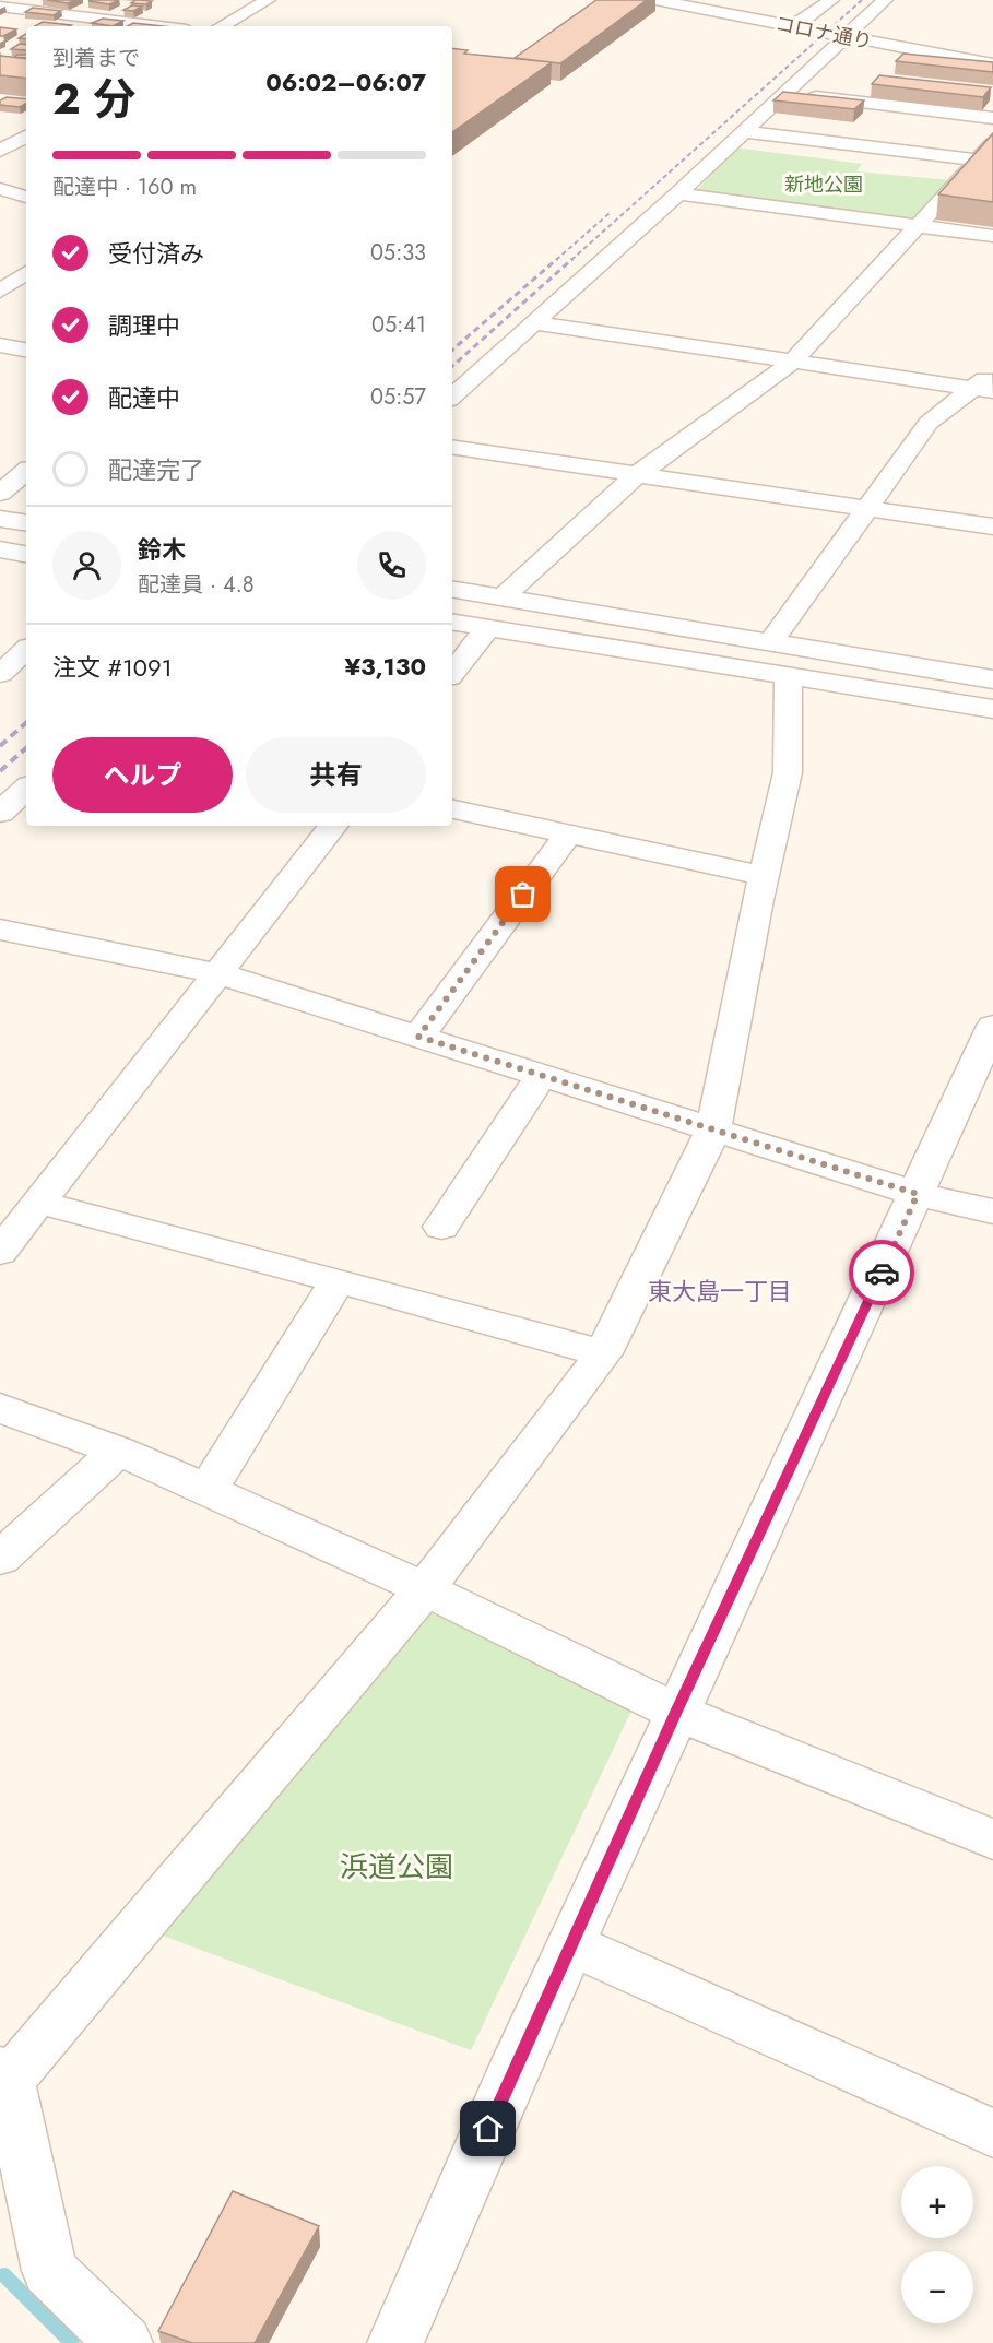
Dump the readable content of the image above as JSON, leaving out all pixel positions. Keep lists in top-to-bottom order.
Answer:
{
  "streets": {
    "street": ["コロナ通り"]
  },
  "districts": ["東大島一丁目"],
  "parks": ["新地公園", "浜道公園"],
  "page": {
    "heading": ["2 分", "到着まで", "06:02–06:07"],
    "panel": [
      "鈴木",
      "配達員 · 4.8",
      "注文 #1091",
      "¥3,130"
    ],
    "bar": "配達中 · 160 m",
    "list": [
      ["受付済み", "05:33"],
      ["調理中", "05:41"],
      ["配達中", "05:57"],
      "配達完了"
    ],
    "buttons": ["ヘルプ", "共有"],
    "map_buttons": ["+", "−"]
  }
}
